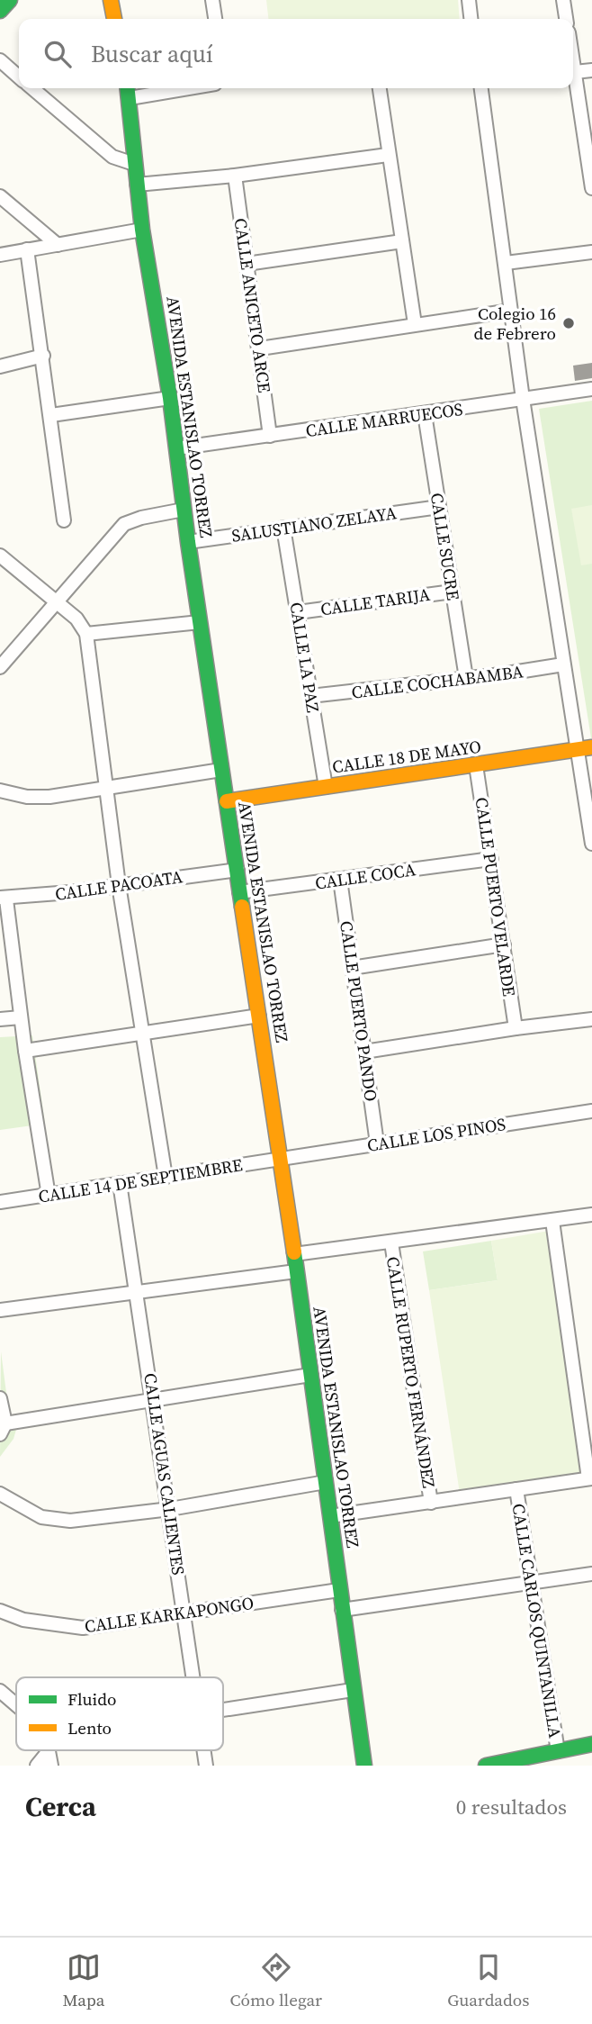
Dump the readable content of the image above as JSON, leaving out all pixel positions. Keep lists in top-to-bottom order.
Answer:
{
  "streets": {
    "street": [
      "CALLE ANICETO ARCE",
      "AVENIDA ESTANISLAO TORREZ",
      "CALLE MARRUECOS",
      "SALUSTIANO ZELAYA",
      "CALLE SUCRE",
      "CALLE TARIJA",
      "CALLE LA PAZ",
      "CALLE COCHABAMBA",
      "CALLE 18 DE MAYO",
      "CALLE COCA",
      "CALLE PACOATA",
      "CALLE PUERTO VELARDE",
      "CALLE PUERTO PANDO",
      "CALLE LOS PINOS",
      "CALLE 14 DE SEPTIEMBRE",
      "CALLE RUPERTO FERNÁNDEZ",
      "CALLE AGUAS CALIENTES",
      "CALLE KARKAPONGO",
      "CALLE CARLOS QUINTANILLA"
    ]
  },
  "crossings": [
    ["CALLE ANICETO ARCE", "CALLE MARRUECOS"],
    ["AVENIDA ESTANISLAO TORREZ", "CALLE MARRUECOS"],
    ["AVENIDA ESTANISLAO TORREZ", "SALUSTIANO ZELAYA"],
    ["AVENIDA ESTANISLAO TORREZ", "CALLE 18 DE MAYO"],
    ["AVENIDA ESTANISLAO TORREZ", "CALLE COCA"],
    ["AVENIDA ESTANISLAO TORREZ", "CALLE PACOATA"],
    ["AVENIDA ESTANISLAO TORREZ", "CALLE LOS PINOS"],
    ["AVENIDA ESTANISLAO TORREZ", "CALLE 14 DE SEPTIEMBRE"],
    ["AVENIDA ESTANISLAO TORREZ", "CALLE KARKAPONGO"],
    ["CALLE MARRUECOS", "CALLE SUCRE"],
    ["SALUSTIANO ZELAYA", "CALLE SUCRE"],
    ["SALUSTIANO ZELAYA", "CALLE LA PAZ"],
    ["CALLE SUCRE", "CALLE TARIJA"],
    ["CALLE SUCRE", "CALLE COCHABAMBA"],
    ["CALLE TARIJA", "CALLE LA PAZ"],
    ["CALLE LA PAZ", "CALLE COCHABAMBA"],
    ["CALLE LA PAZ", "CALLE 18 DE MAYO"],
    ["CALLE 18 DE MAYO", "CALLE PUERTO VELARDE"],
    ["CALLE COCA", "CALLE PUERTO VELARDE"],
    ["CALLE COCA", "CALLE PUERTO PANDO"],
    ["CALLE PUERTO PANDO", "CALLE LOS PINOS"],
    ["CALLE LOS PINOS", "CALLE 14 DE SEPTIEMBRE"],
    ["CALLE 14 DE SEPTIEMBRE", "CALLE AGUAS CALIENTES"],
    ["CALLE AGUAS CALIENTES", "CALLE KARKAPONGO"]
  ],
  "places": ["Colegio 16 de Febrero"],
  "legend": ["Fluido", "Lento"],
  "page": {
    "search": "Buscar aquí",
    "heading": ["Cerca", "0 resultados"],
    "nav": ["Mapa", "Cómo llegar", "Guardados"]
  }
}
